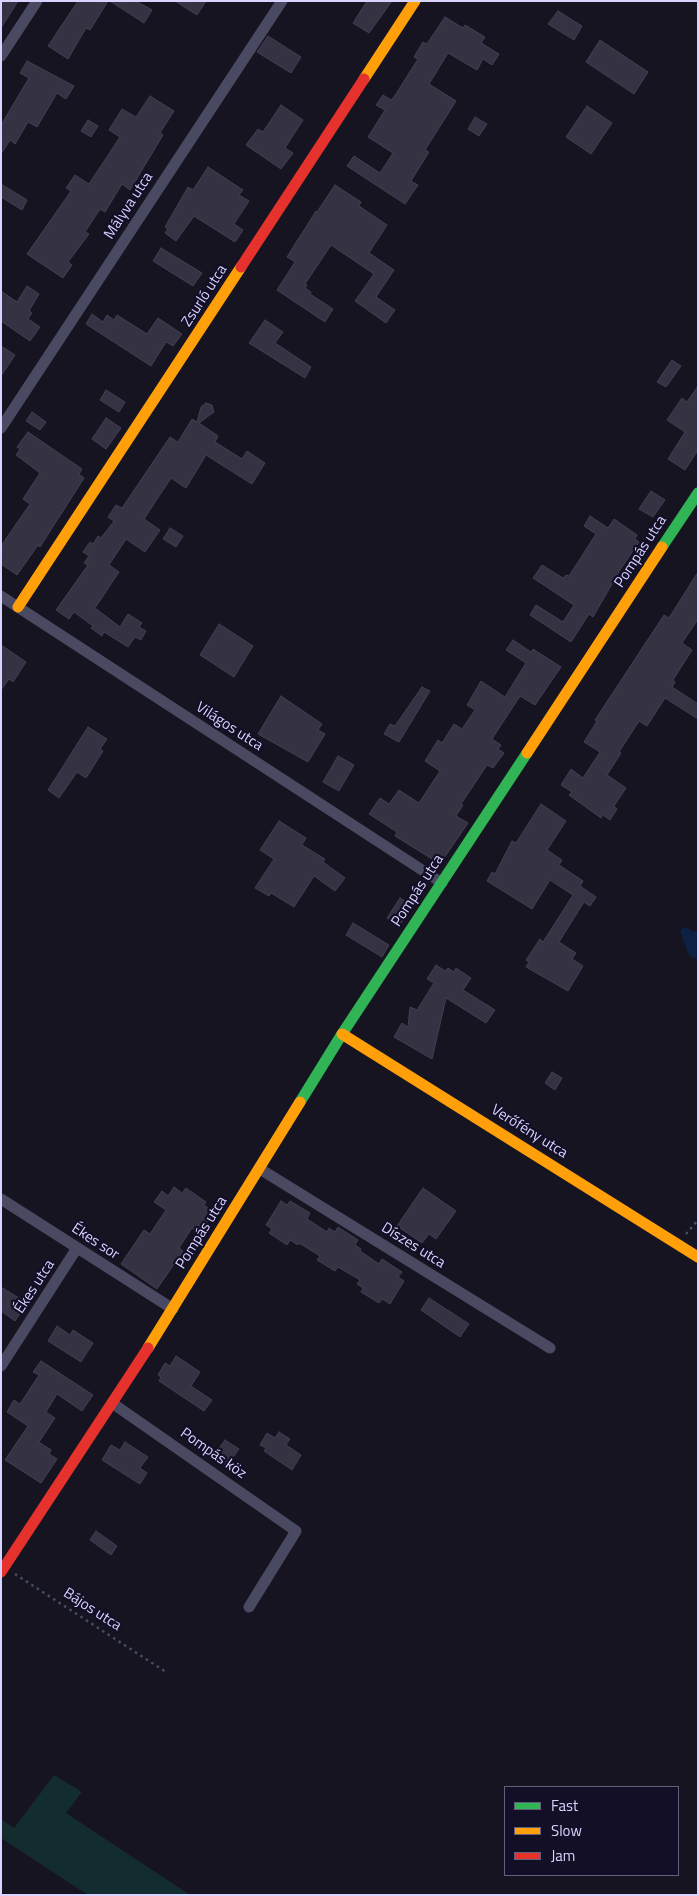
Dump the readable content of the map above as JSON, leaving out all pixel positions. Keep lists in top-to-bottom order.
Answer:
{
  "streets": {
    "street": [
      "Mályva utca",
      "Zsurló utca",
      "Pompás utca",
      "Világos utca",
      "Verőfény utca",
      "Ékes sor",
      "Díszes utca",
      "Ékes utca",
      "Pompás köz"
    ],
    "path": ["Bájos utca"]
  },
  "crossings": [
    ["Zsurló utca", "Világos utca"],
    ["Pompás utca", "Világos utca"],
    ["Pompás utca", "Verőfény utca"],
    ["Pompás utca", "Ékes sor"],
    ["Pompás utca", "Díszes utca"],
    ["Pompás utca", "Pompás köz"],
    ["Pompás utca", "Bájos utca"],
    ["Ékes sor", "Ékes utca"]
  ],
  "legend": ["Fast", "Slow", "Jam"]
}
